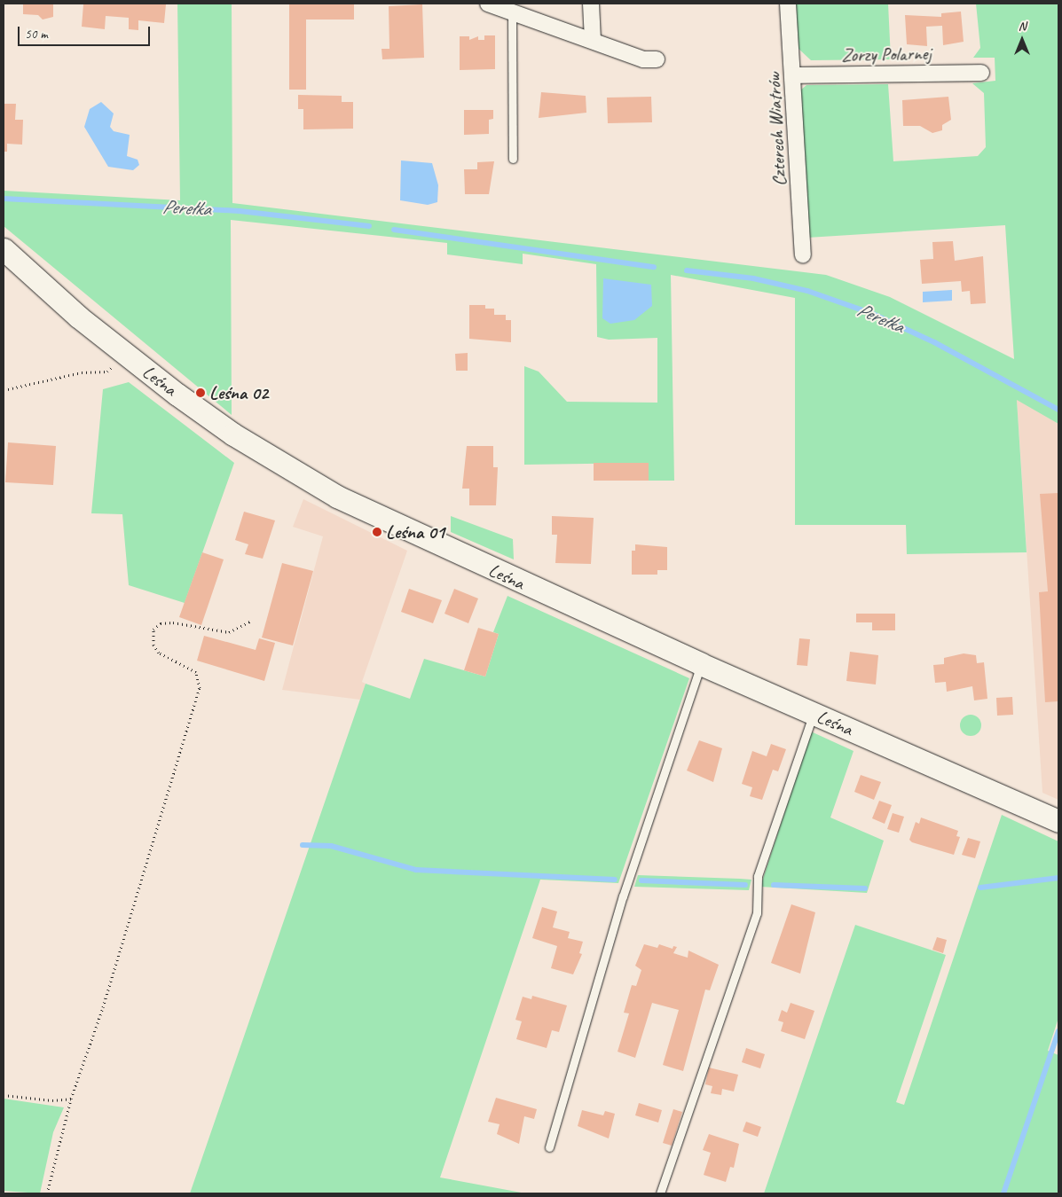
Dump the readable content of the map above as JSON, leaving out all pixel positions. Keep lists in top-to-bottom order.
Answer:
{
  "streets": {
    "street": ["Zorzy Polarnej", "Czterech Wiatrów", "Leśna"]
  },
  "crossings": [
    ["Zorzy Polarnej", "Czterech Wiatrów"]
  ],
  "water": ["Perełka"],
  "places": ["Leśna 02", "Leśna 01"],
  "scale_bar": "50 m",
  "north": "top"
}
